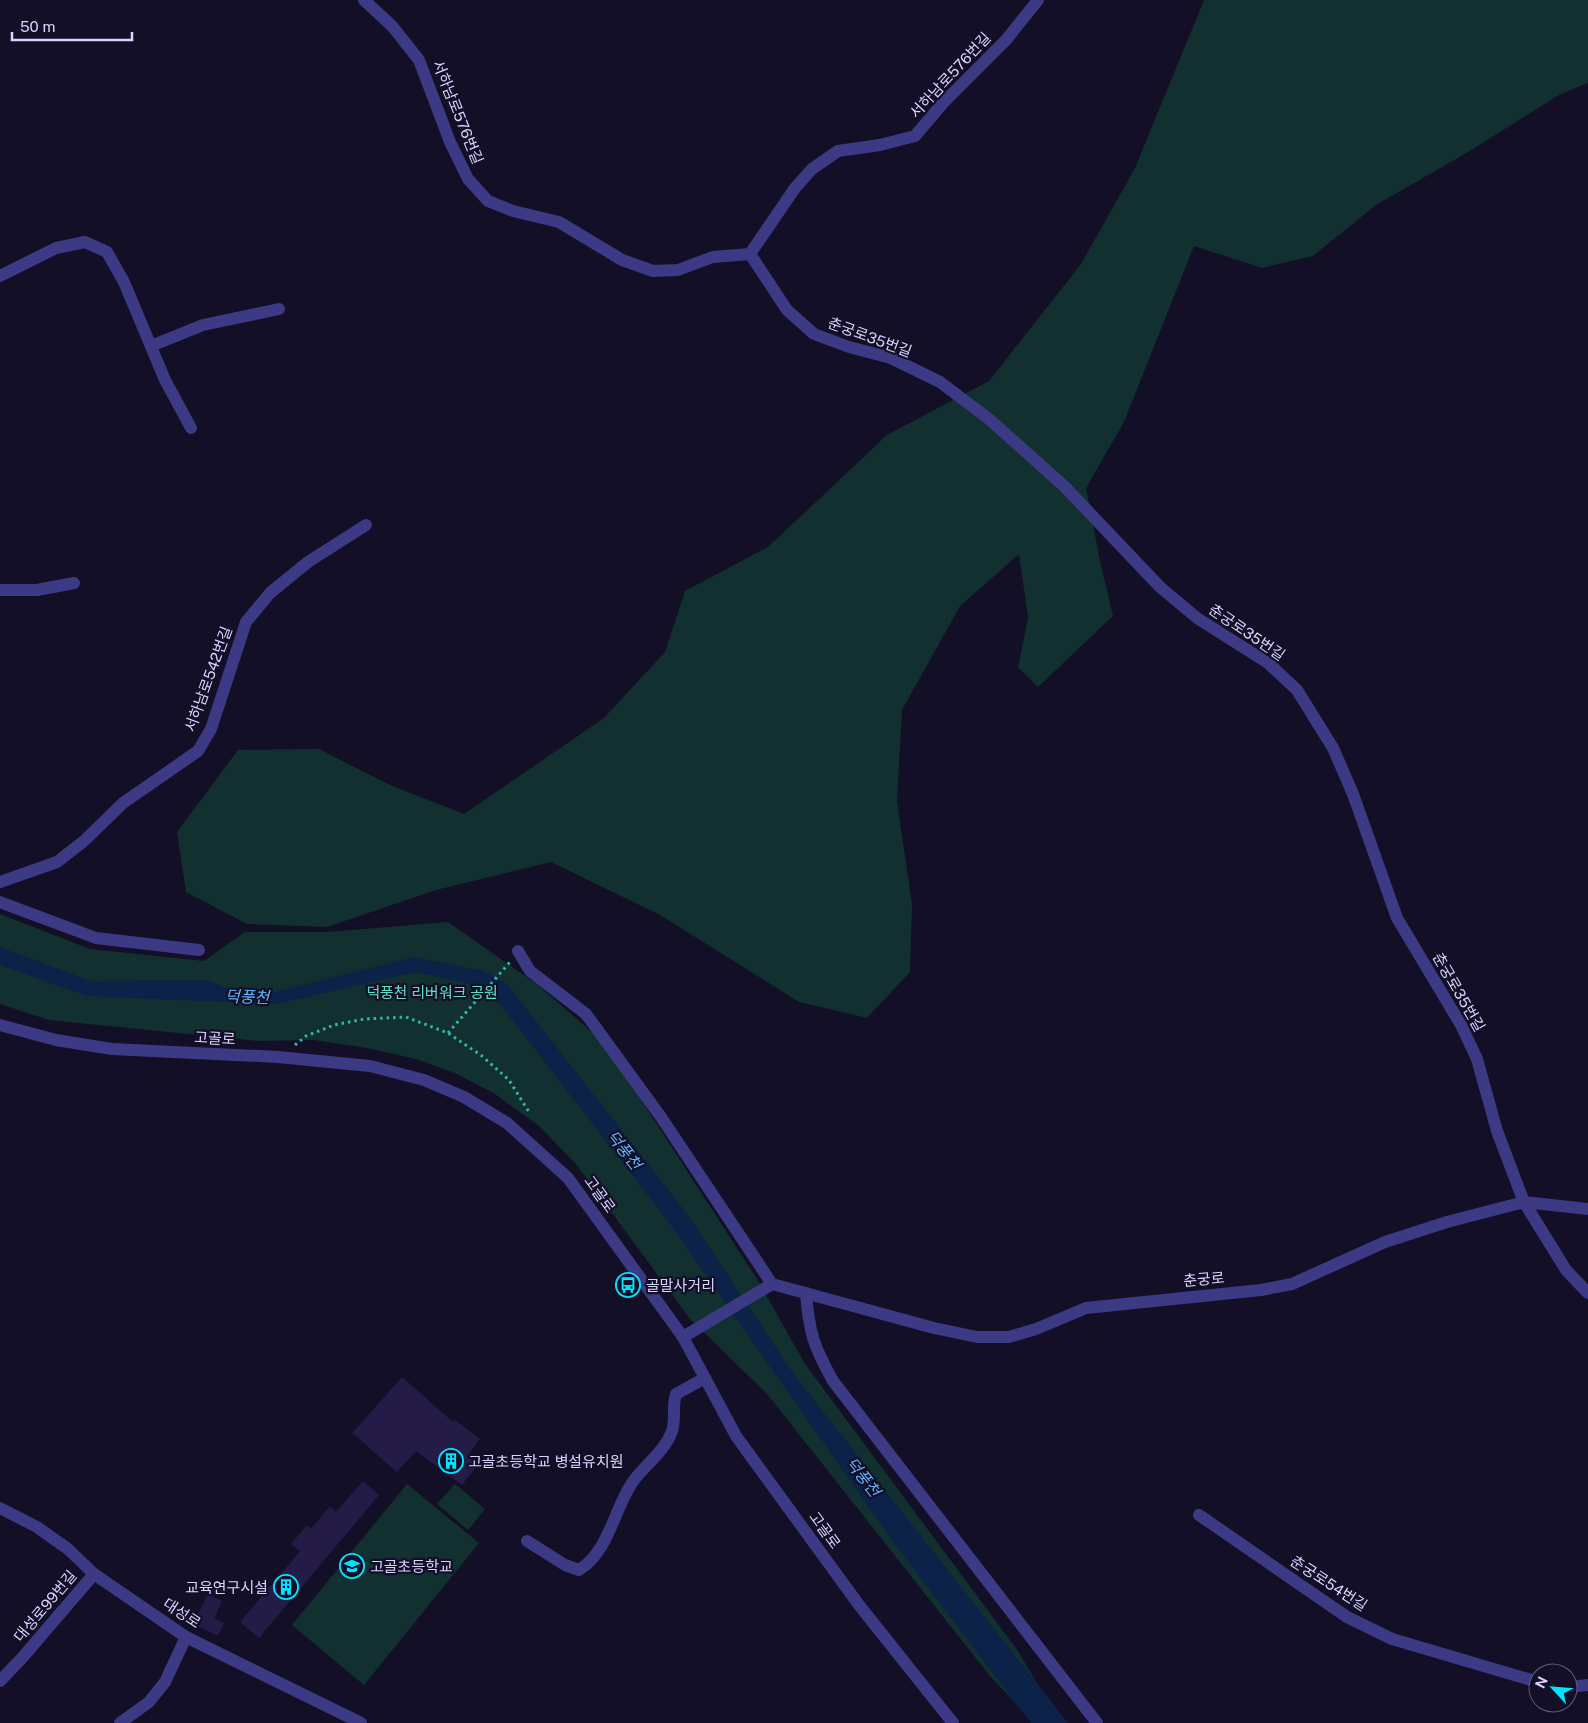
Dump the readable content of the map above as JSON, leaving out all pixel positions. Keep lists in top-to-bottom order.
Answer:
{
  "streets": {
    "street": [
      "서하남로576번길",
      "춘궁로35번길",
      "서하남로542번길",
      "고골로",
      "춘궁로",
      "춘궁로54번길",
      "대성로99번길",
      "대성로"
    ]
  },
  "crossings": [
    ["서하남로576번길", "춘궁로35번길"],
    ["춘궁로35번길", "춘궁로"],
    ["대성로99번길", "대성로"]
  ],
  "water": ["덕풍천"],
  "parks": ["덕풍천 리버워크 공원"],
  "places": {
    "bus stop": ["골말사거리"],
    "building": ["고골초등학교 병설유치원", "교육연구시설"],
    "school or university": ["고골초등학교"]
  },
  "scale_bar": "50 m",
  "north": "top left"
}
